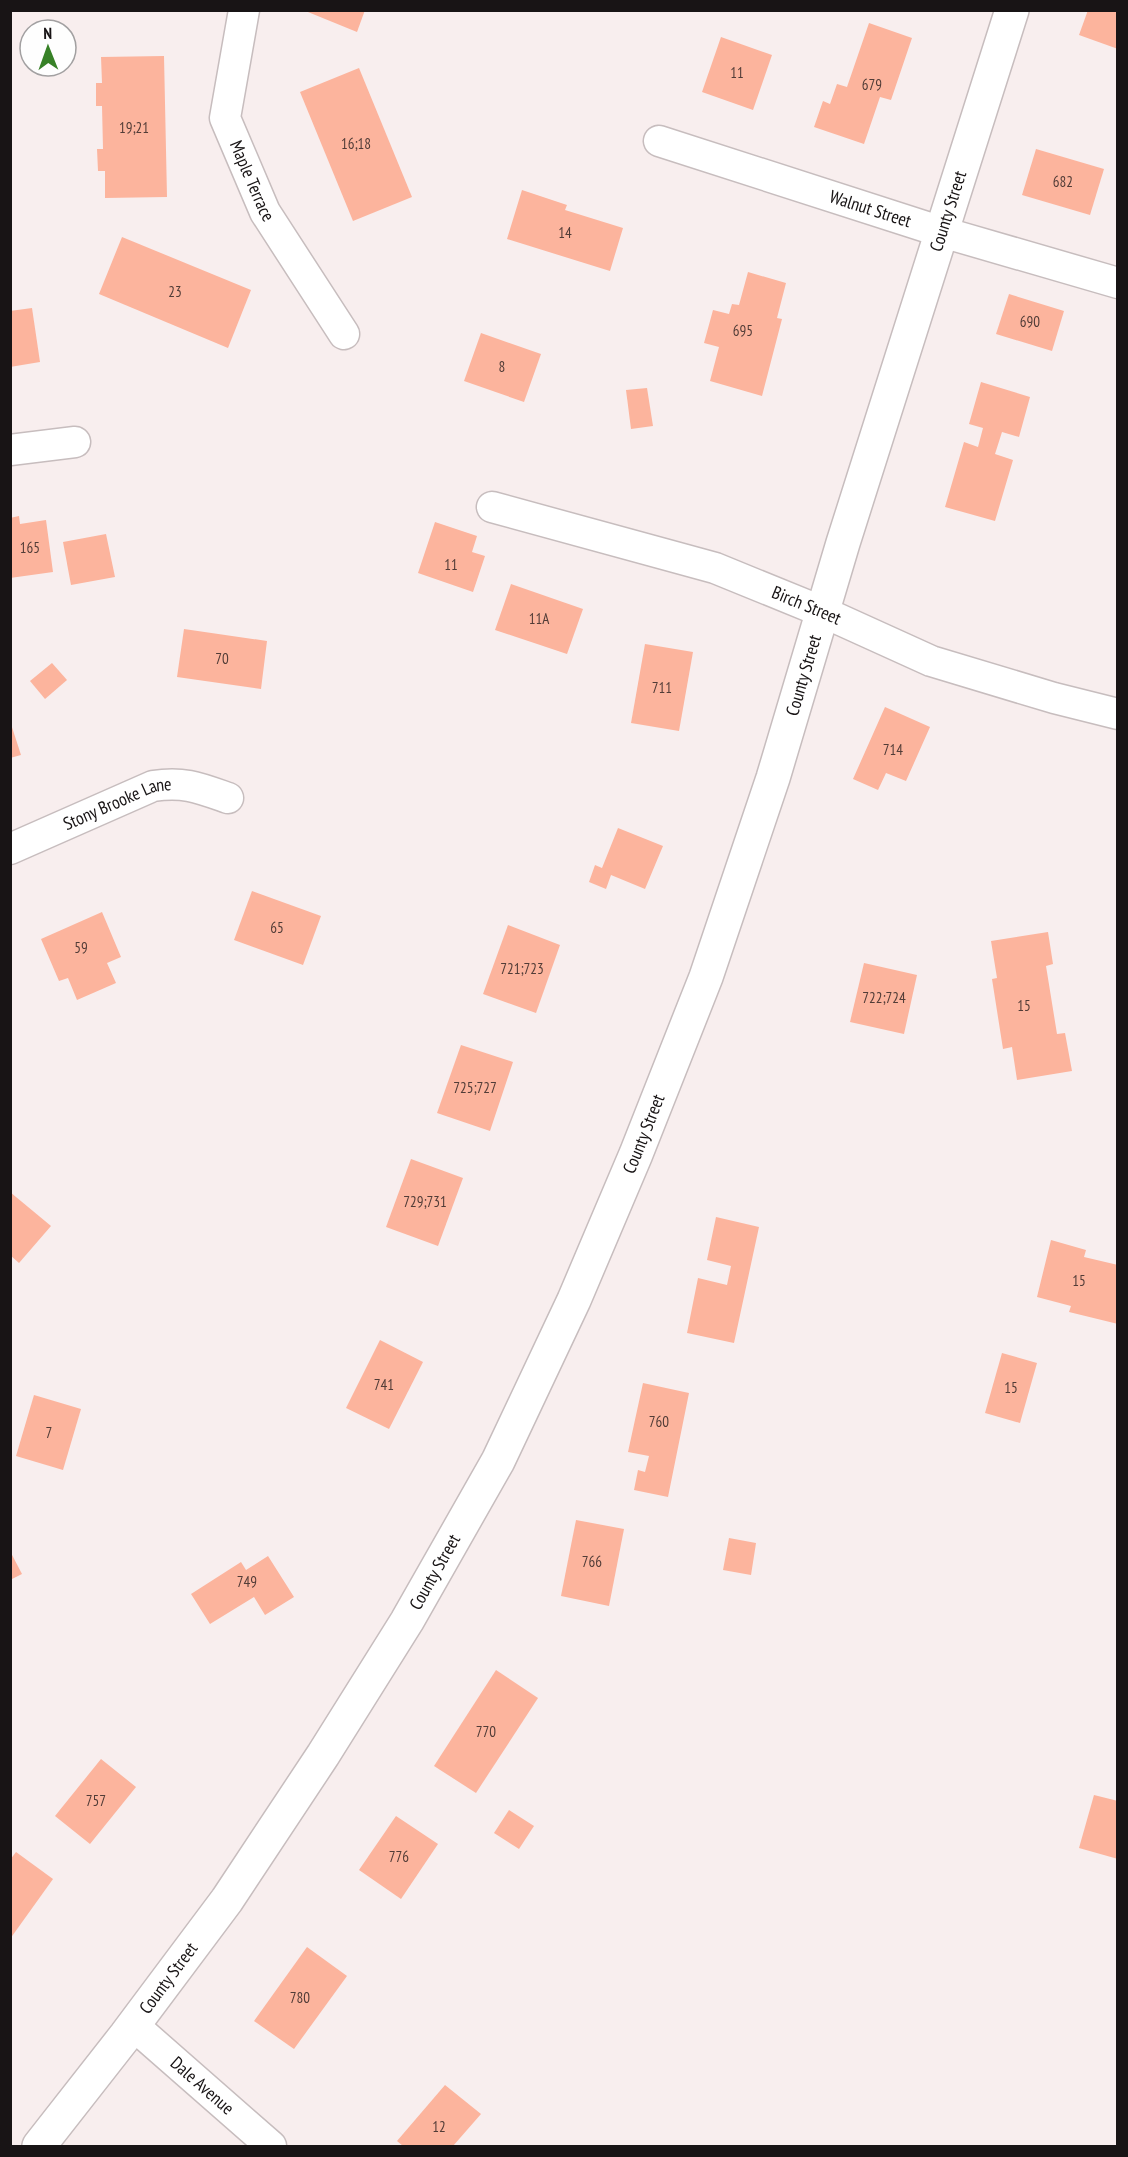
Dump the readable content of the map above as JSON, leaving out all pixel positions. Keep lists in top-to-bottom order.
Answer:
{
  "streets": {
    "main road": ["County Street"],
    "street": [
      "Maple Terrace",
      "Walnut Street",
      "Birch Street",
      "Stony Brooke Lane",
      "Dale Avenue"
    ]
  },
  "crossings": [
    ["Walnut Street", "County Street"],
    ["County Street", "Birch Street"],
    ["County Street", "Dale Avenue"]
  ],
  "house_numbers": [
    "11",
    "679",
    "19;21",
    "16;18",
    "682",
    "14",
    "23",
    "690",
    "695",
    "8",
    "165",
    "11",
    "11A",
    "70",
    "711",
    "714",
    "65",
    "59",
    "721;723",
    "722;724",
    "15",
    "725;727",
    "729;731",
    "15",
    "741",
    "15",
    "760",
    "7",
    "766",
    "749",
    "770",
    "757",
    "776",
    "780",
    "12"
  ],
  "north": "top"
}
